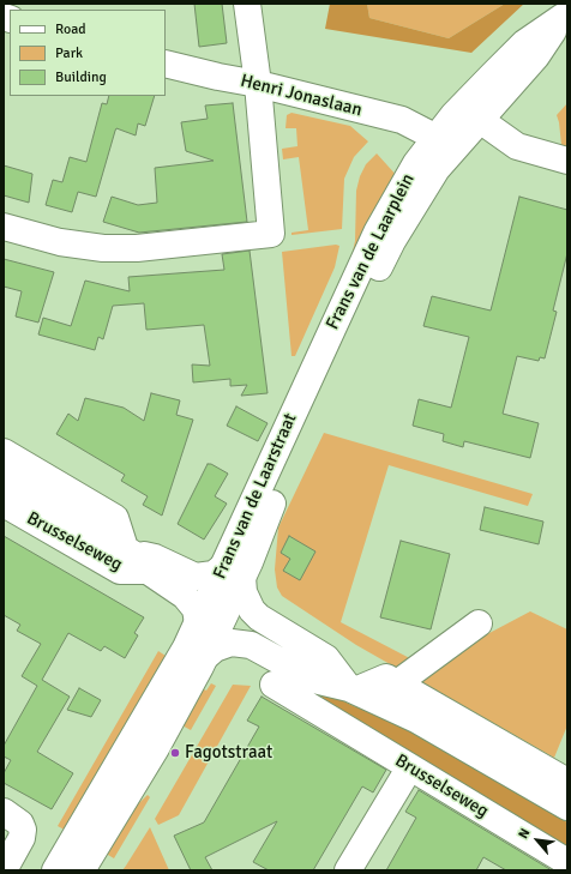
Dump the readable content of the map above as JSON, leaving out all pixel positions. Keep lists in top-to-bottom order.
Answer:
{
  "streets": {
    "street": [
      "Henri Jonaslaan",
      "Frans van de Laarplein",
      "Frans van de Laarstraat",
      "Brusselseweg"
    ]
  },
  "crossings": [
    ["Henri Jonaslaan", "Frans van de Laarplein"],
    ["Frans van de Laarplein", "Frans van de Laarstraat"],
    ["Frans van de Laarstraat", "Brusselseweg"]
  ],
  "places": ["Fagotstraat"],
  "legend": ["Road", "Park", "Building"],
  "north": "top left"
}
